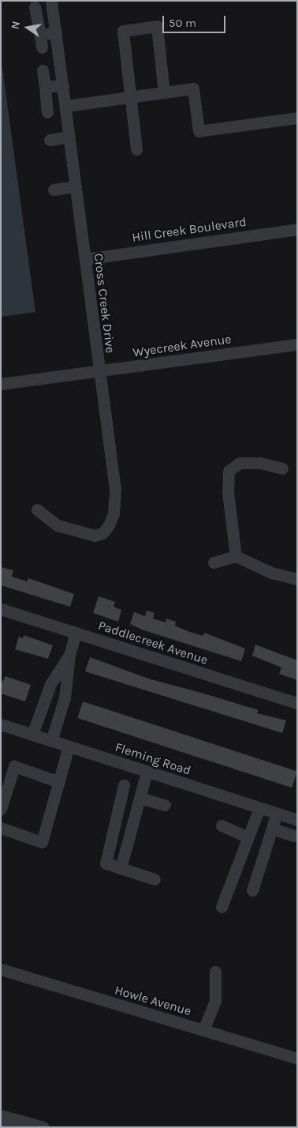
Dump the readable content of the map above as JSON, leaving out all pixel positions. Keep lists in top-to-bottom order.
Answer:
{
  "streets": {
    "street": [
      "Hill Creek Boulevard",
      "Cross Creek Drive",
      "Wyecreek Avenue",
      "Paddlecreek Avenue",
      "Fleming Road",
      "Howle Avenue"
    ]
  },
  "crossings": [
    ["Hill Creek Boulevard", "Cross Creek Drive"],
    ["Cross Creek Drive", "Wyecreek Avenue"]
  ],
  "scale_bar": "50 m",
  "north": "left"
}
